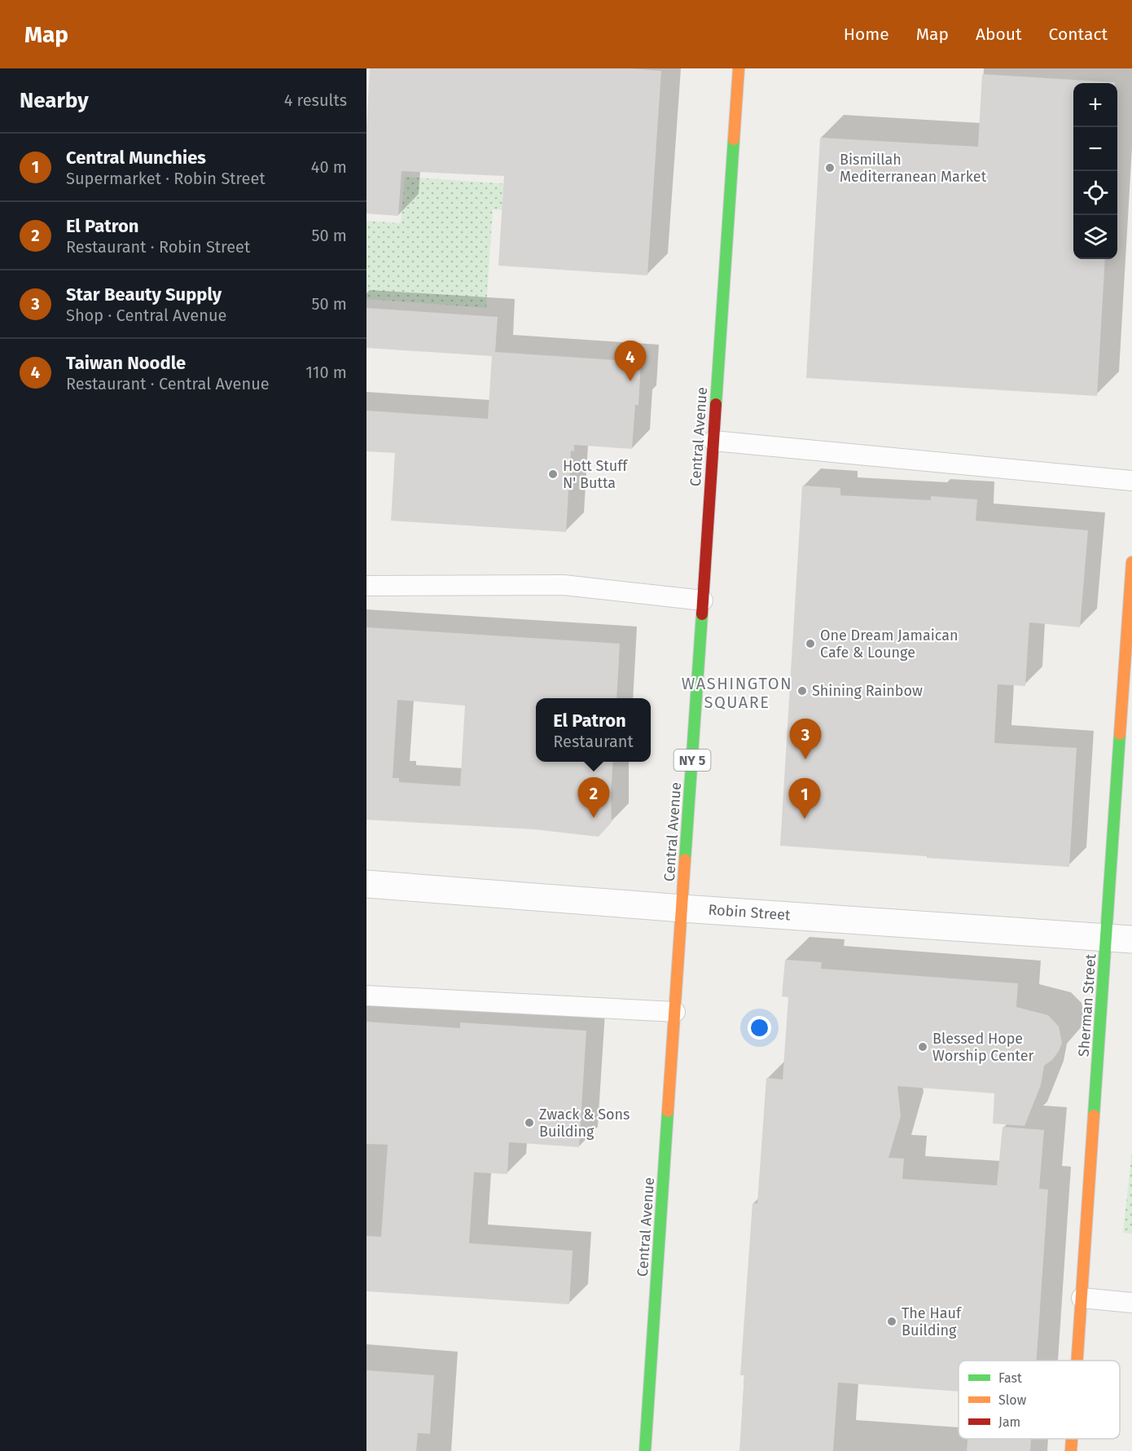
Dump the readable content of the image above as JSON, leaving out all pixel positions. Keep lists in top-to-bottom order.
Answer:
{
  "streets": {
    "main road": ["Central Avenue", "NY 5", "Sherman Street"],
    "street": ["Robin Street"]
  },
  "crossings": [
    ["Central Avenue", "Robin Street"],
    ["Robin Street", "Sherman Street"]
  ],
  "districts": ["WASHINGTON SQUARE"],
  "places": [
    "Bismillah Mediterranean Market",
    "Hott Stuff N' Butta",
    "One Dream Jamaican Cafe & Lounge",
    "Shining Rainbow",
    "Blessed Hope Worship Center",
    "Zwack & Sons Building",
    "The Hauf Building"
  ],
  "legend": ["Fast", "Slow", "Jam"],
  "page": {
    "header": "Map",
    "nav": [
      "Home",
      "Map",
      "About",
      "Contact"
    ],
    "heading": ["Nearby", "4 results"],
    "map_buttons": ["+", "−"],
    "list": [
      {
        "mark": "1",
        "name": "Central Munchies",
        "note": "Supermarket · Robin Street",
        "value": "40 m"
      },
      {
        "mark": "2",
        "name": "El Patron",
        "note": "Restaurant · Robin Street",
        "value": "50 m"
      },
      {
        "mark": "3",
        "name": "Star Beauty Supply",
        "note": "Shop · Central Avenue",
        "value": "50 m"
      },
      {
        "mark": "4",
        "name": "Taiwan Noodle",
        "note": "Restaurant · Central Avenue",
        "value": "110 m"
      }
    ],
    "pins": [
      "4",
      "3",
      "2",
      "1"
    ],
    "popup": ["El Patron", "Restaurant"]
  }
}
